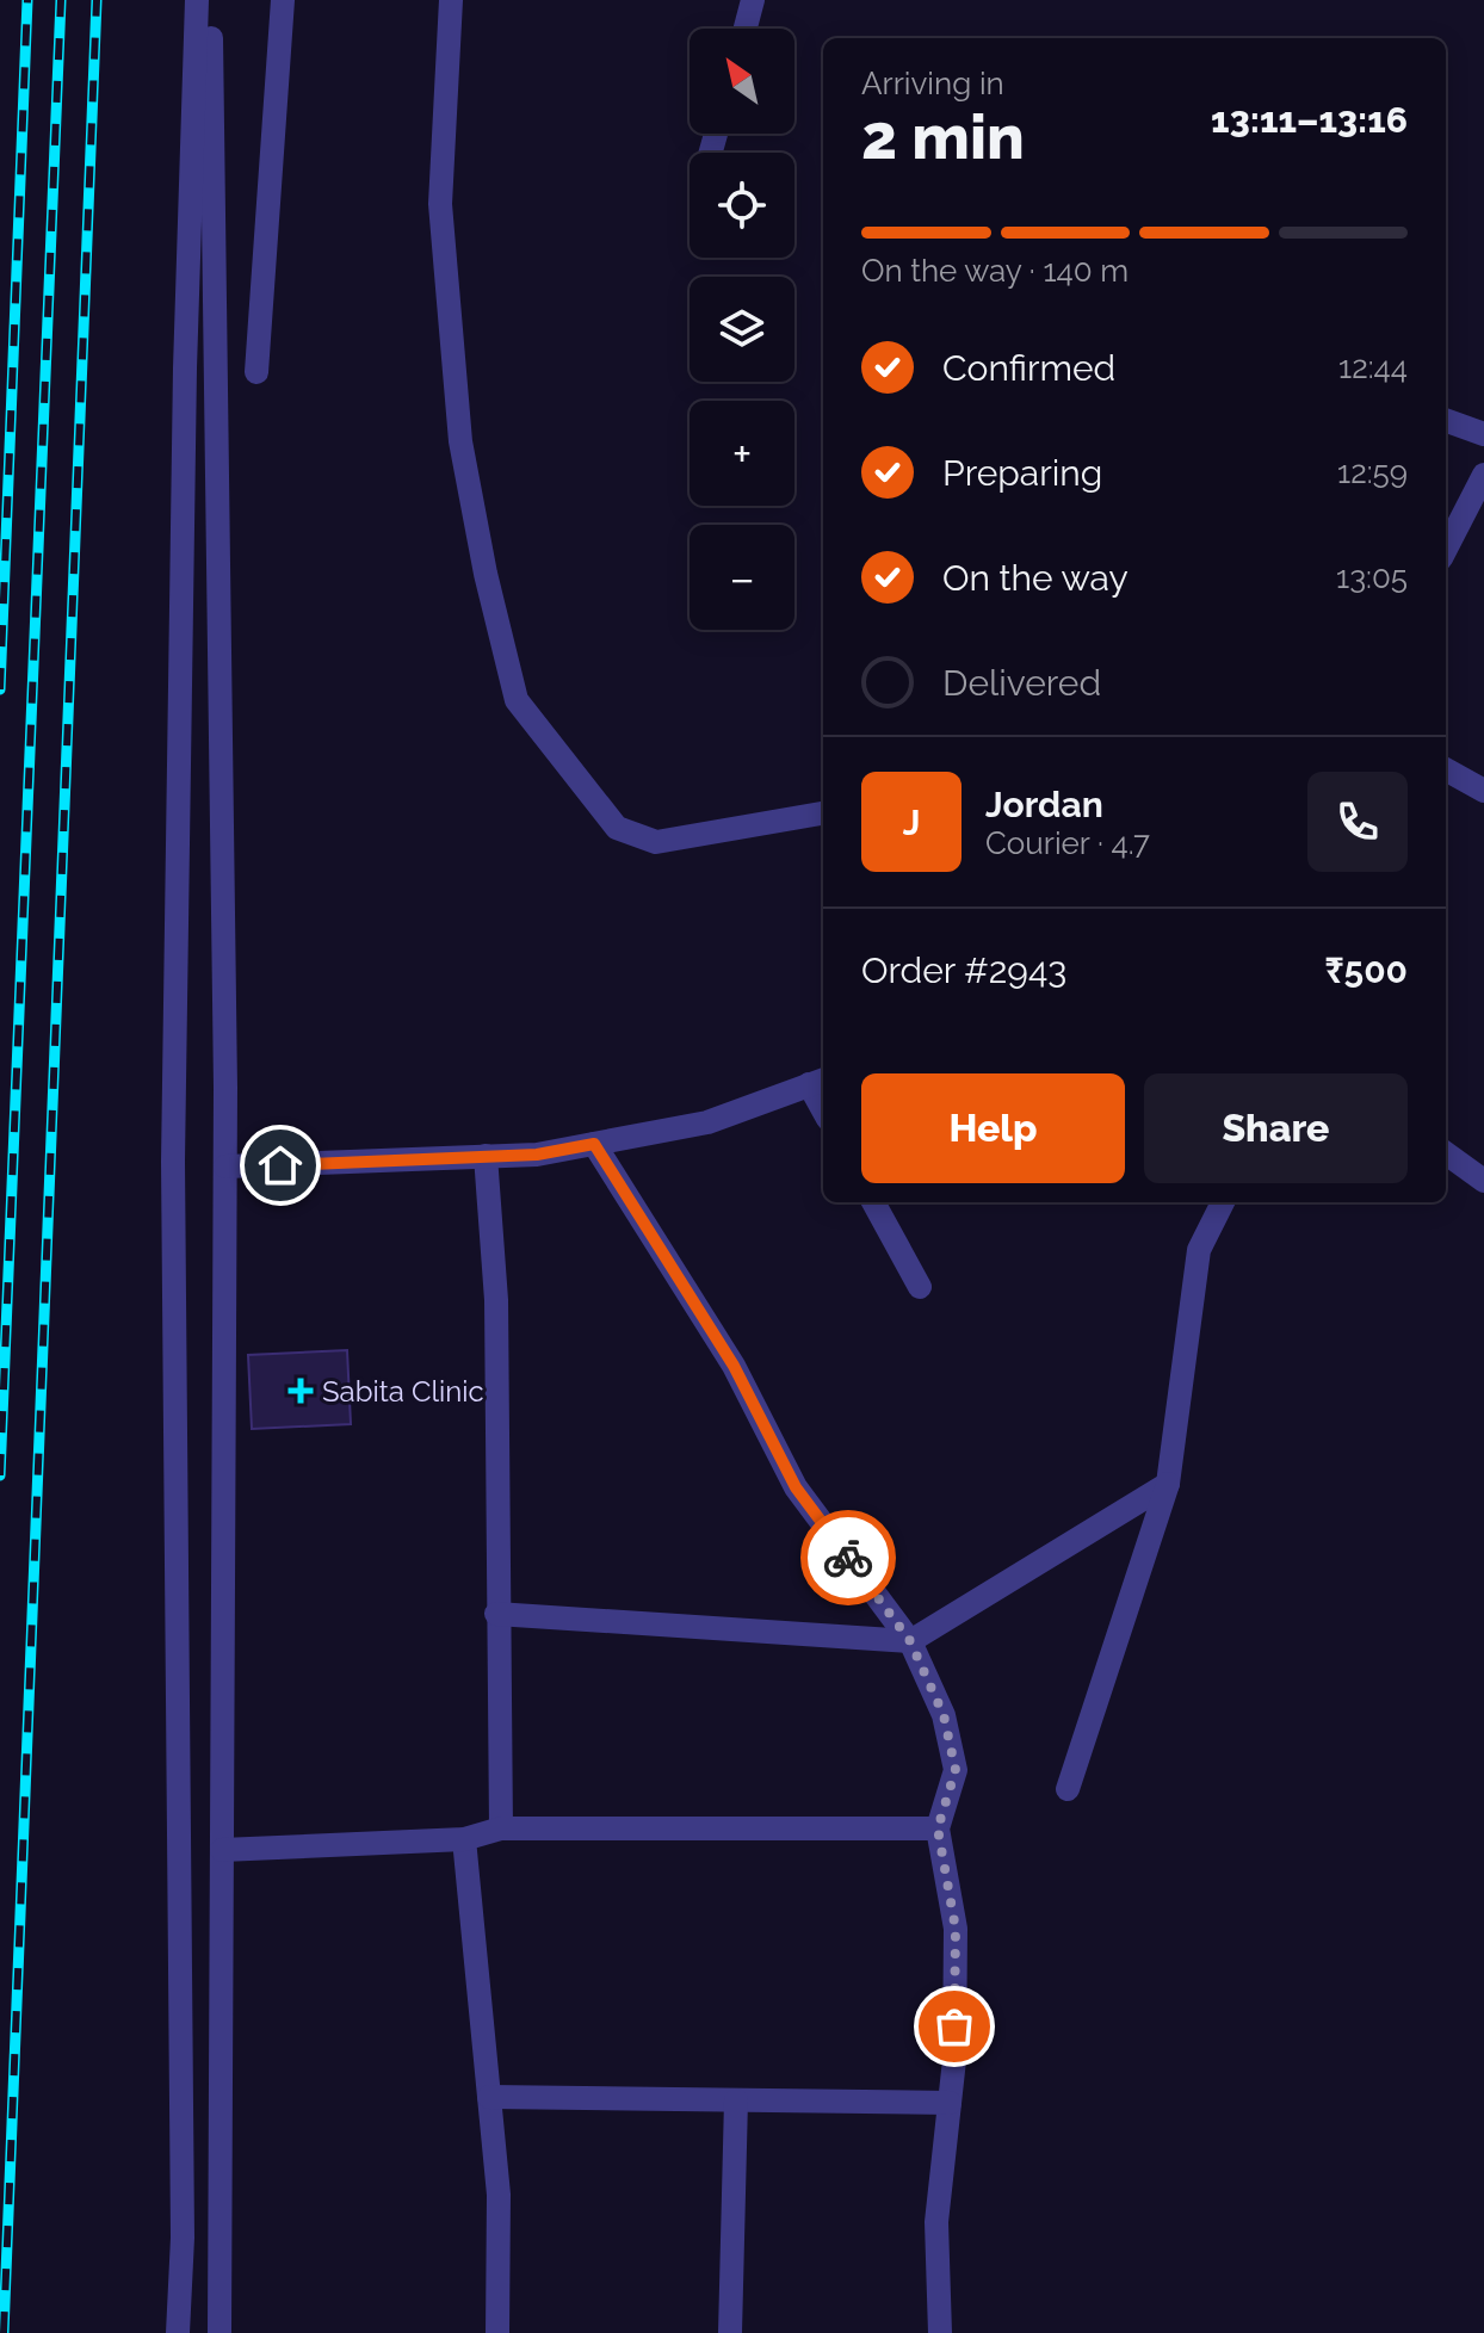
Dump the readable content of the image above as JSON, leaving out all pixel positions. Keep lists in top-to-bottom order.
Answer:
{
  "places": {
    "health": ["Sabita Clinic"]
  },
  "north": "top left",
  "page": {
    "map_buttons": ["+", "−"],
    "heading": ["2 min", "Arriving in", "13:11–13:16"],
    "panel": [
      "Jordan",
      "Courier · 4.7",
      "Order #2943",
      "₹500"
    ],
    "bar": "On the way · 140 m",
    "list": [
      ["Confirmed", "12:44"],
      ["Preparing", "12:59"],
      ["On the way", "13:05"],
      "Delivered"
    ],
    "round": "J",
    "buttons": ["Help", "Share"]
  }
}
